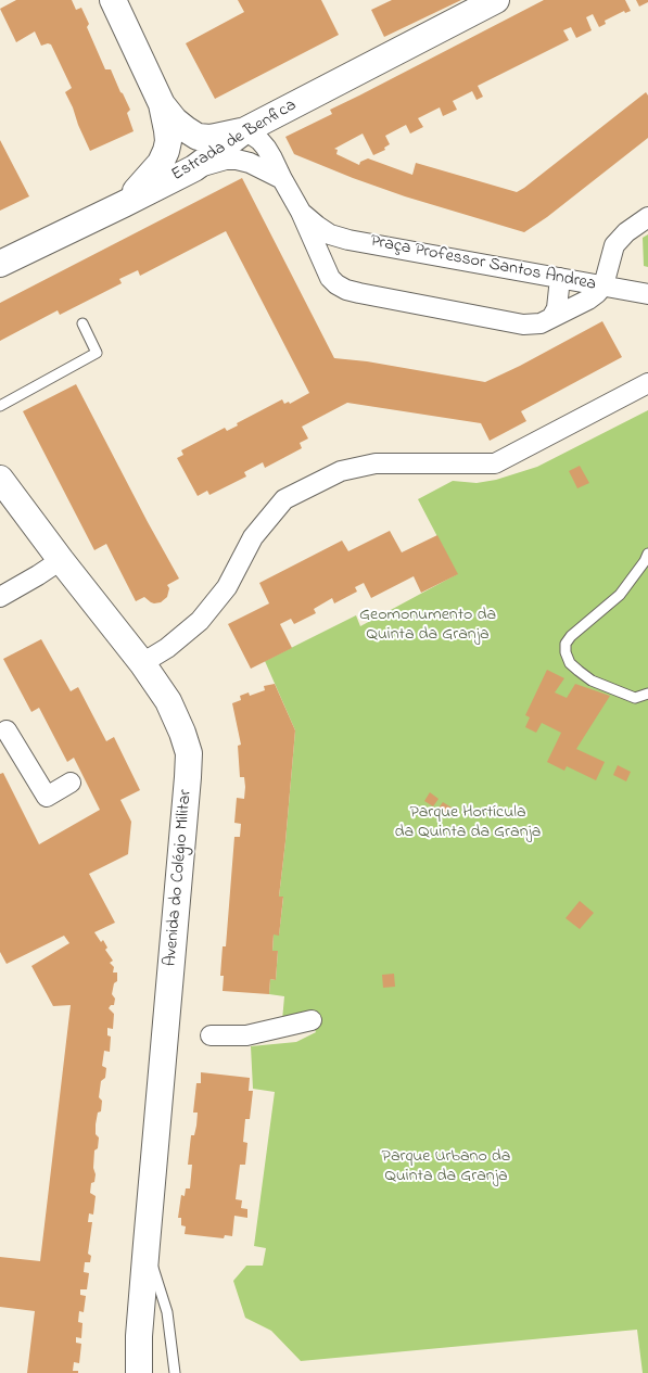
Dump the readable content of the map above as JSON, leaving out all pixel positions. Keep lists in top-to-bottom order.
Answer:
{
  "streets": {
    "street": ["Estrada de Benfica", "Praça Professor Santos Andrea", "Avenida do Colégio Militar"]
  },
  "crossings": [
    ["Estrada de Benfica", "Praça Professor Santos Andrea"]
  ],
  "parks": ["Geomonumento da Quinta da Granja", "Parque Hortícula da Quinta da Granja", "Parque Urbano da Quinta da Granja"]
}
